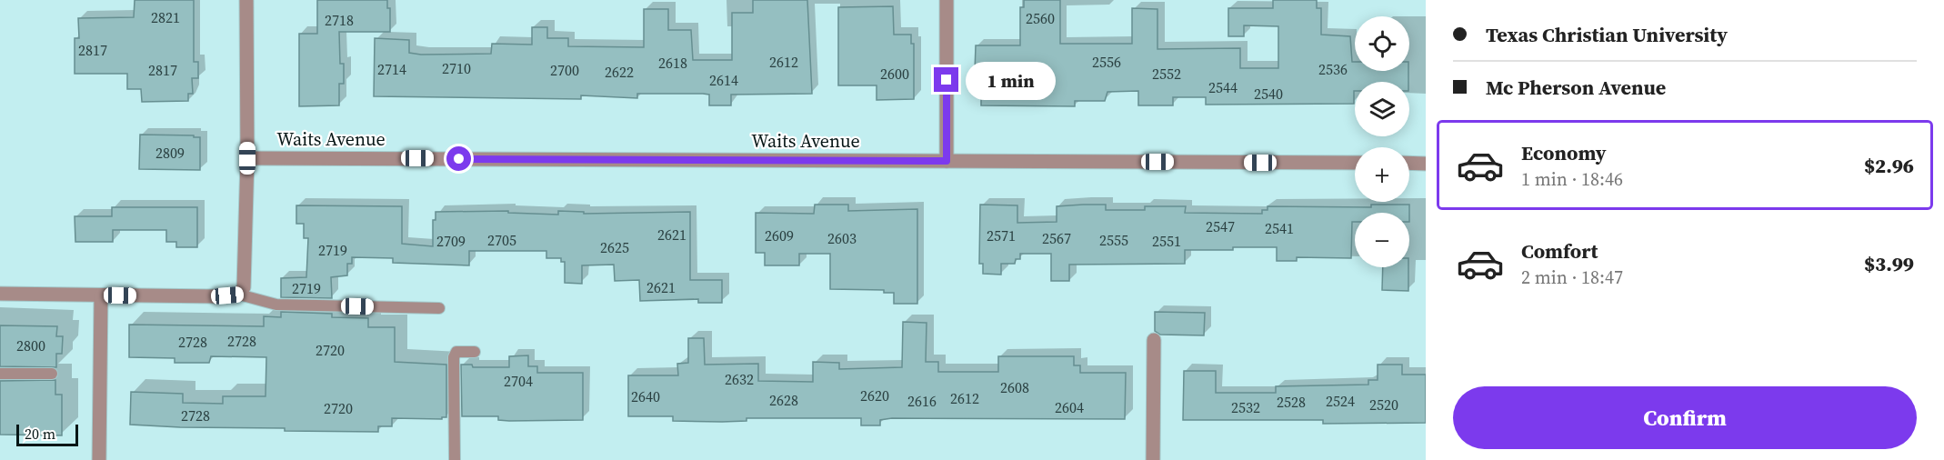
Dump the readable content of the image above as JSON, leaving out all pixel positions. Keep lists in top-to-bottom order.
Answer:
{
  "streets": {
    "street": ["Waits Avenue"]
  },
  "house_numbers": [
    "2821",
    "2560",
    "2718",
    "2817",
    "2612",
    "2556",
    "2618",
    "2710",
    "2714",
    "2536",
    "2817",
    "2700",
    "2622",
    "2600",
    "2552",
    "2614",
    "2544",
    "2540",
    "2809",
    "2547",
    "2541",
    "2621",
    "2609",
    "2571",
    "2603",
    "2567",
    "2705",
    "2555",
    "2709",
    "2551",
    "2625",
    "2719",
    "2621",
    "2719",
    "2728",
    "2728",
    "2800",
    "2720",
    "2632",
    "2704",
    "2608",
    "2620",
    "2640",
    "2612",
    "2628",
    "2616",
    "2524",
    "2528",
    "2520",
    "2604",
    "2532",
    "2720",
    "2728"
  ],
  "scale_bar": "20 m",
  "page": {
    "banner": ["Texas Christian University", "Mc Pherson Avenue"],
    "map_buttons": ["+", "−"],
    "bubble": "1 min",
    "list": [
      {
        "name": "Economy",
        "note": "1 min · 18:46",
        "value": "$2.96"
      },
      {
        "name": "Comfort",
        "note": "2 min · 18:47",
        "value": "$3.99"
      }
    ],
    "buttons": "Confirm",
    "scale": "20 m"
  }
}
